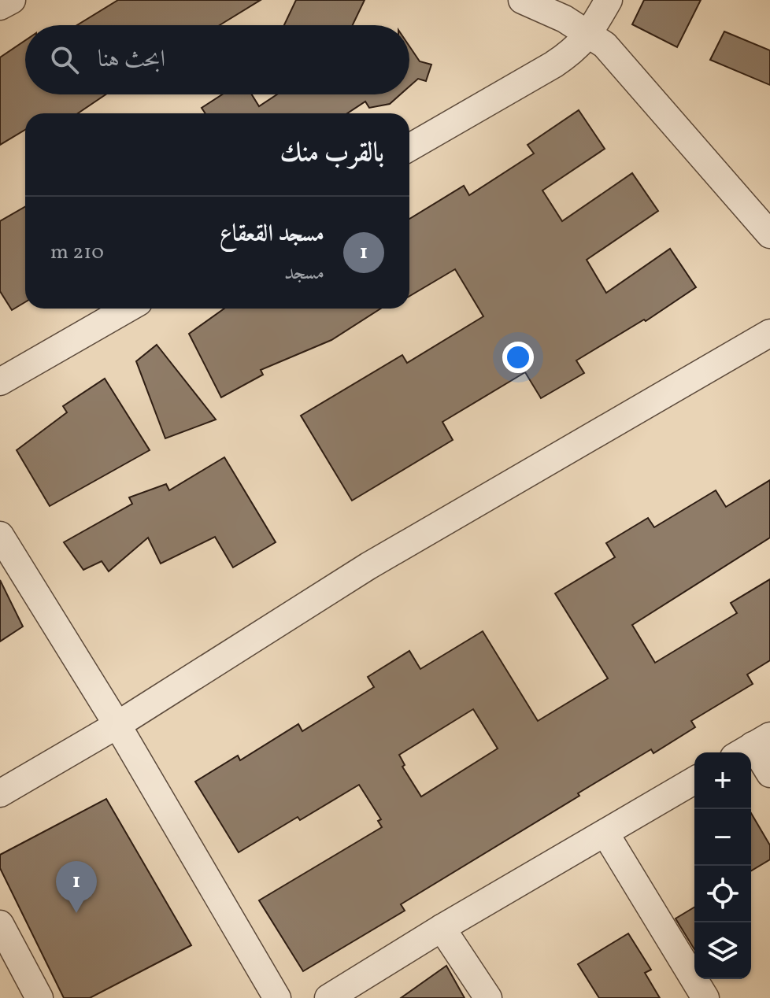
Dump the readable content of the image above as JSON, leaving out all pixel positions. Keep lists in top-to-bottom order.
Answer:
{
  "page": {
    "search": "ابحث هنا",
    "heading": "بالقرب منك",
    "list": [
      {
        "mark": "1",
        "name": "مسجد القعقاع",
        "note": "مسجد",
        "value": "210 m"
      }
    ],
    "map_buttons": ["+", "−"],
    "pins": "1"
  }
}
